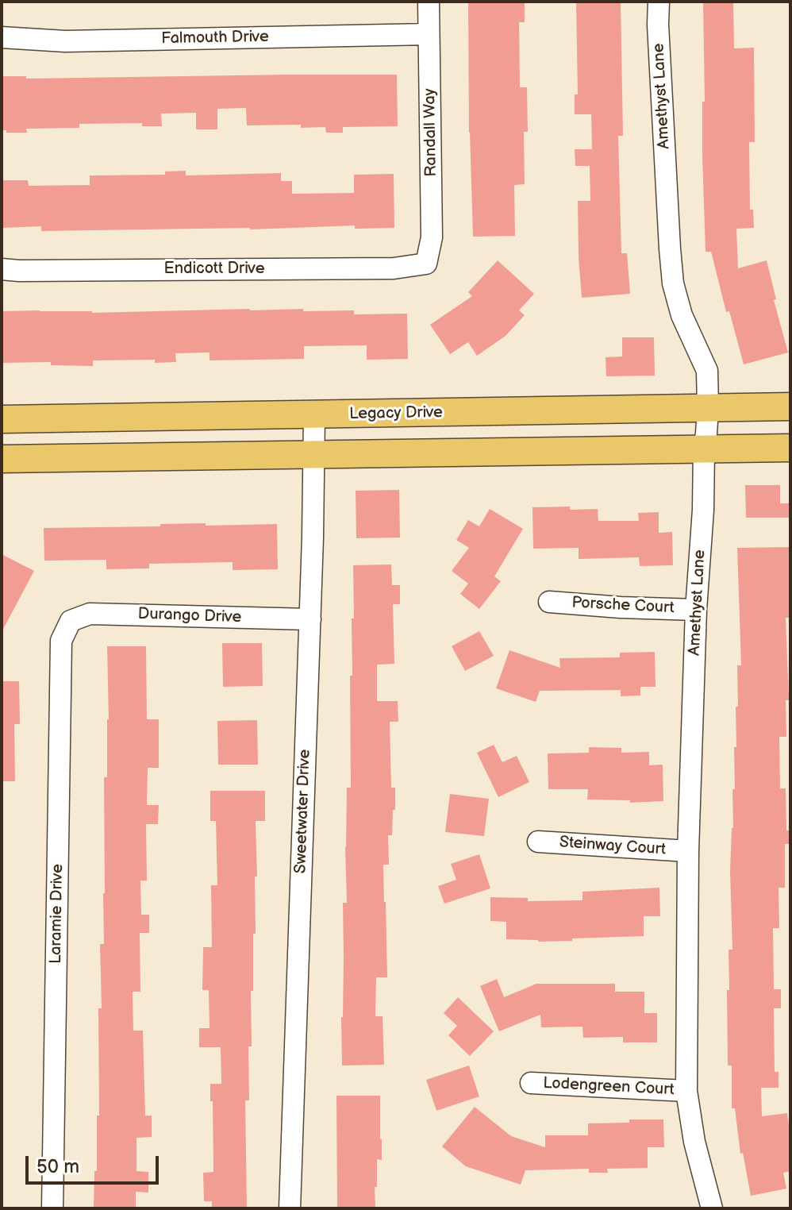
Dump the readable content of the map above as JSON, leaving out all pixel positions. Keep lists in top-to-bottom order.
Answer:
{
  "streets": {
    "main road": ["Legacy Drive"],
    "street": [
      "Falmouth Drive",
      "Amethyst Lane",
      "Randall Way",
      "Endicott Drive",
      "Porsche Court",
      "Durango Drive",
      "Sweetwater Drive",
      "Steinway Court",
      "Laramie Drive",
      "Lodengreen Court"
    ]
  },
  "crossings": [
    ["Falmouth Drive", "Randall Way"],
    ["Amethyst Lane", "Legacy Drive"],
    ["Amethyst Lane", "Porsche Court"],
    ["Amethyst Lane", "Steinway Court"],
    ["Amethyst Lane", "Lodengreen Court"],
    ["Randall Way", "Endicott Drive"],
    ["Legacy Drive", "Sweetwater Drive"],
    ["Durango Drive", "Sweetwater Drive"],
    ["Durango Drive", "Laramie Drive"]
  ],
  "scale_bar": "50 m"
}
